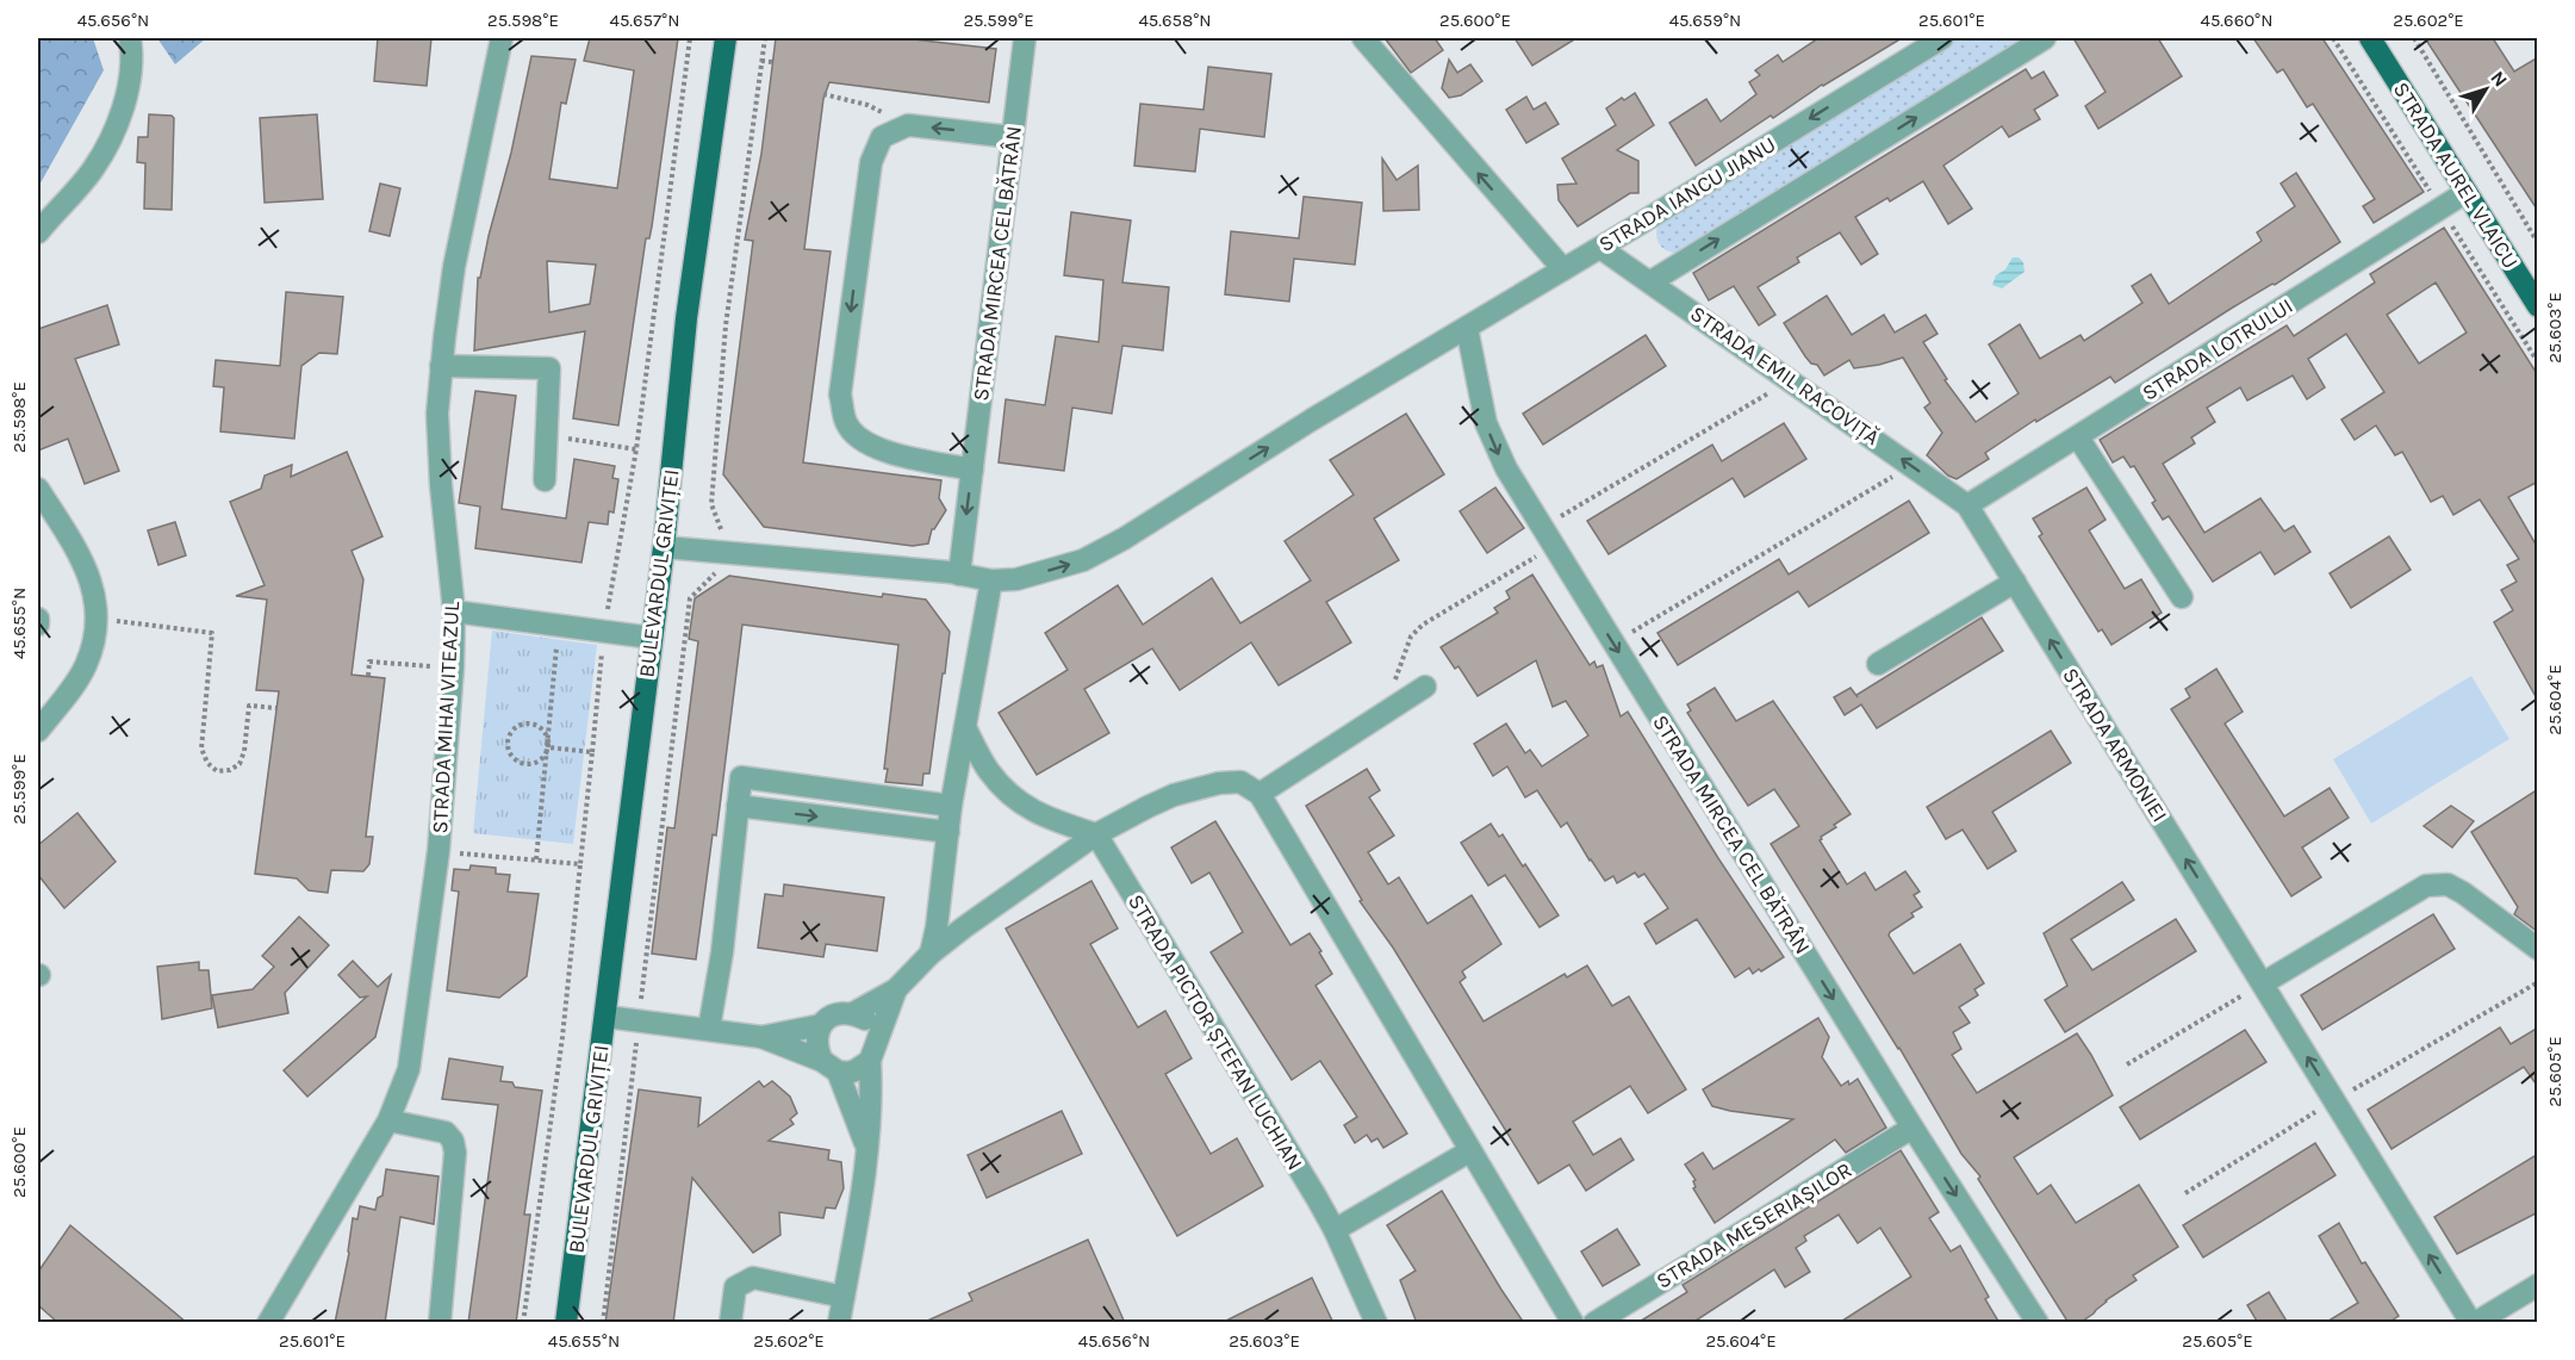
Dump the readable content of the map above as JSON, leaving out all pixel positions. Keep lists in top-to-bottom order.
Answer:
{
  "streets": {
    "main road": ["STRADA AUREL VLAICU", "BULEVARDUL GRIVIȚEI"],
    "street": [
      "STRADA IANCU JIANU",
      "STRADA MIRCEA CEL BĂTRÂN",
      "STRADA LOTRULUI",
      "STRADA EMIL RACOVIȚĂ",
      "STRADA MIHAI VITEAZUL",
      "STRADA ARMONIEI",
      "STRADA PICTOR ȘTEFAN LUCHIAN",
      "STRADA MESERIAȘILOR"
    ]
  },
  "crossings": [
    ["STRADA AUREL VLAICU", "STRADA LOTRULUI"],
    ["STRADA IANCU JIANU", "STRADA MIRCEA CEL BĂTRÂN"],
    ["STRADA IANCU JIANU", "STRADA EMIL RACOVIȚĂ"],
    ["STRADA MIRCEA CEL BĂTRÂN", "STRADA MESERIAȘILOR"],
    ["STRADA LOTRULUI", "STRADA EMIL RACOVIȚĂ"],
    ["STRADA LOTRULUI", "STRADA ARMONIEI"],
    ["STRADA EMIL RACOVIȚĂ", "STRADA ARMONIEI"]
  ],
  "one_way": ["STRADA MIRCEA CEL BĂTRÂN", "STRADA ARMONIEI"],
  "north": "top right",
  "coordinates": [
    "45.656°N",
    "25.598°E",
    "45.657°N",
    "25.599°E",
    "45.658°N",
    "25.600°E",
    "45.659°N",
    "25.601°E",
    "45.660°N",
    "25.602°E",
    "25.603°E",
    "45.655°N",
    "25.604°E",
    "25.605°E"
  ]
}
